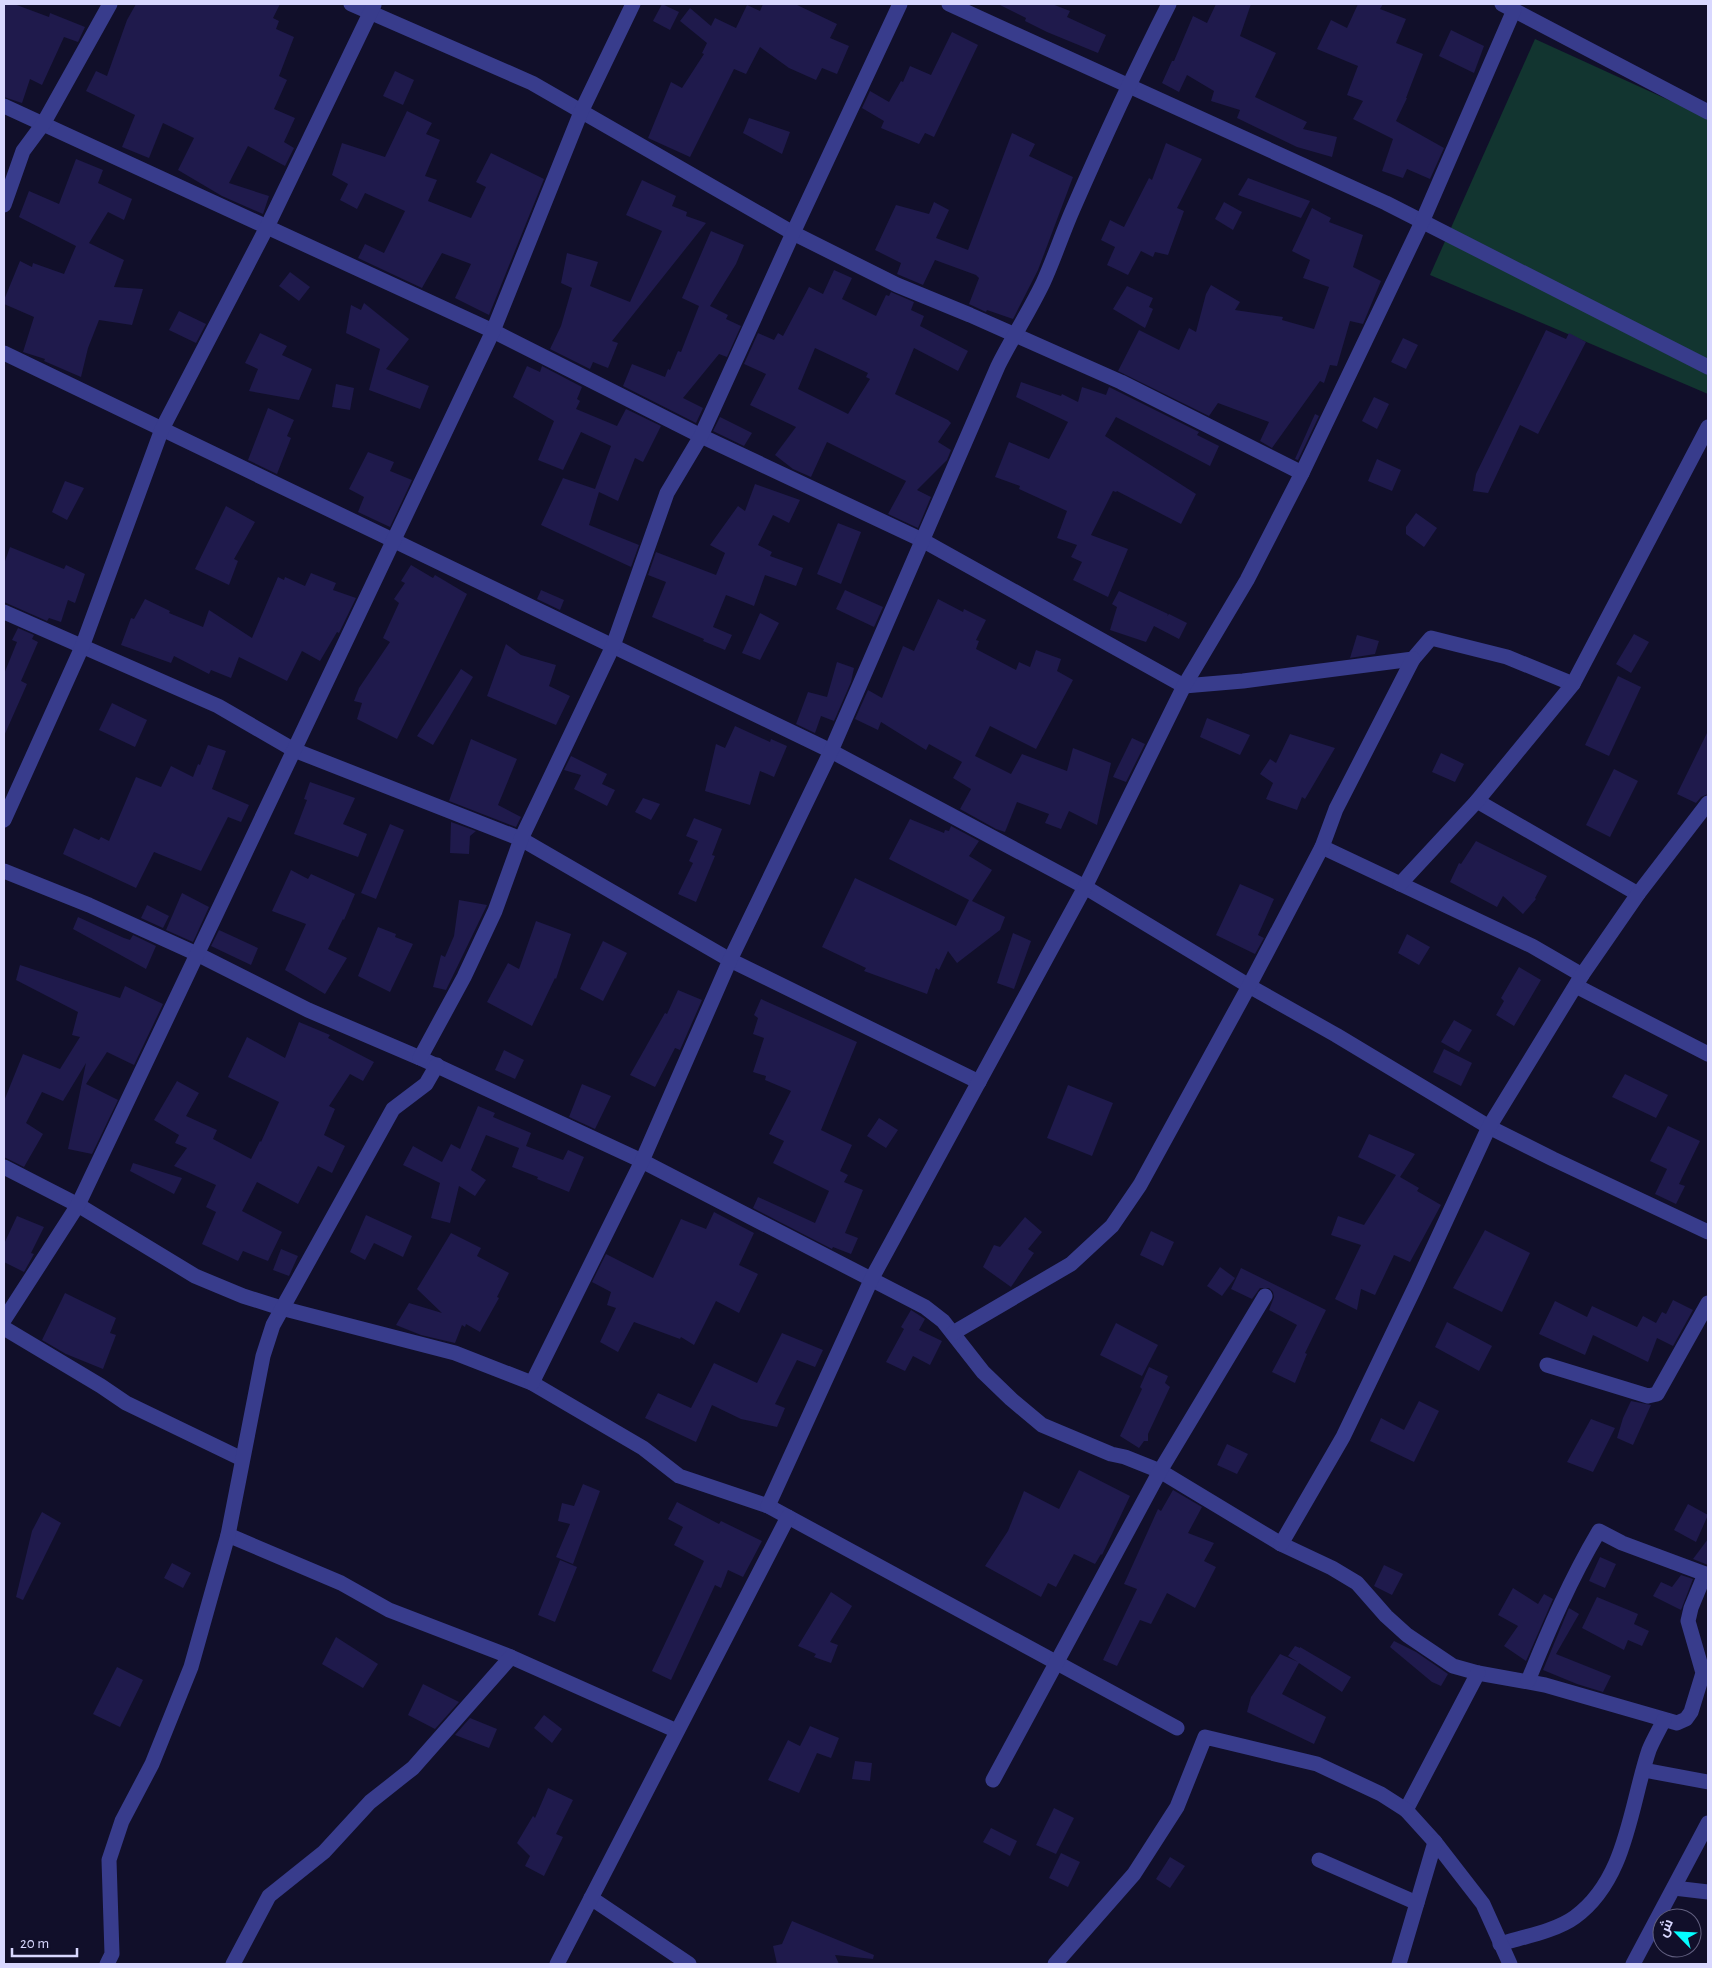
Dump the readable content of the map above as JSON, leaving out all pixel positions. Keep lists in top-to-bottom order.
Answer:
{
  "scale_bar": "20 m",
  "north": "top left"
}
